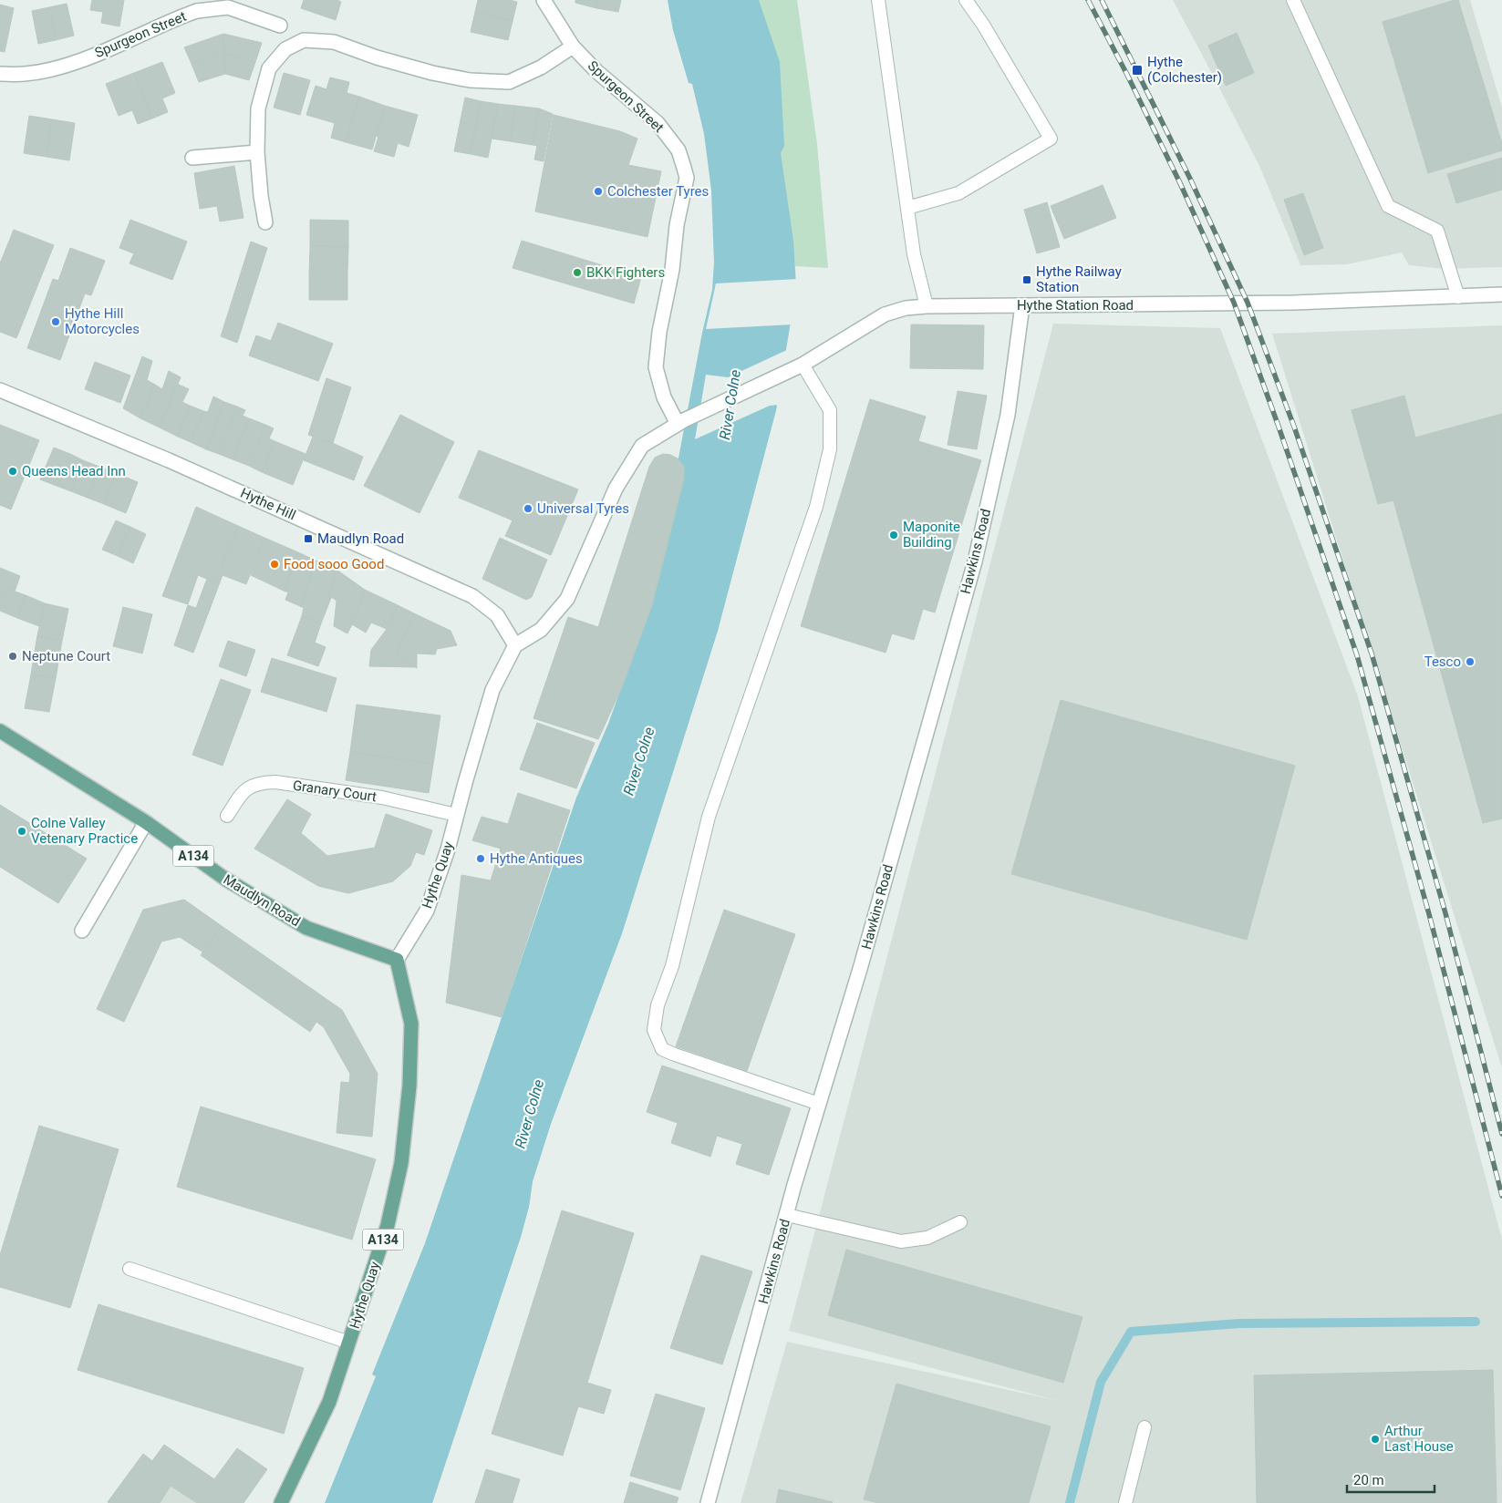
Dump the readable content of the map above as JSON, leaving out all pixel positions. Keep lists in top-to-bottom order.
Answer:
{
  "streets": {
    "main road": ["A134", "Hythe Quay", "Maudlyn Road"],
    "street": [
      "Spurgeon Street",
      "Hythe Station Road",
      "Hythe Hill",
      "Hawkins Road"
    ],
    "lane": ["Granary Court"]
  },
  "crossings": [
    ["Spurgeon Street", "Hythe Station Road"],
    ["Hythe Station Road", "Hawkins Road"],
    ["Hythe Hill", "Hythe Quay"],
    ["Granary Court", "Hythe Quay"],
    ["Hythe Quay", "Maudlyn Road"]
  ],
  "water": ["River Colne"],
  "places": {
    "transit": ["Hythe (Colchester)", "Hythe Railway Station", "Maudlyn Road"],
    "other": [
      "Colchester Tyres",
      "BKK Fighters",
      "Hythe Hill Motorcycles",
      "Queens Head Inn",
      "Universal Tyres",
      "Maponite Building",
      "Food sooo Good",
      "Neptune Court",
      "Tesco",
      "Colne Valley Vetenary Practice",
      "Hythe Antiques",
      "Arthur Last House"
    ]
  },
  "scale_bar": "20 m"
}
